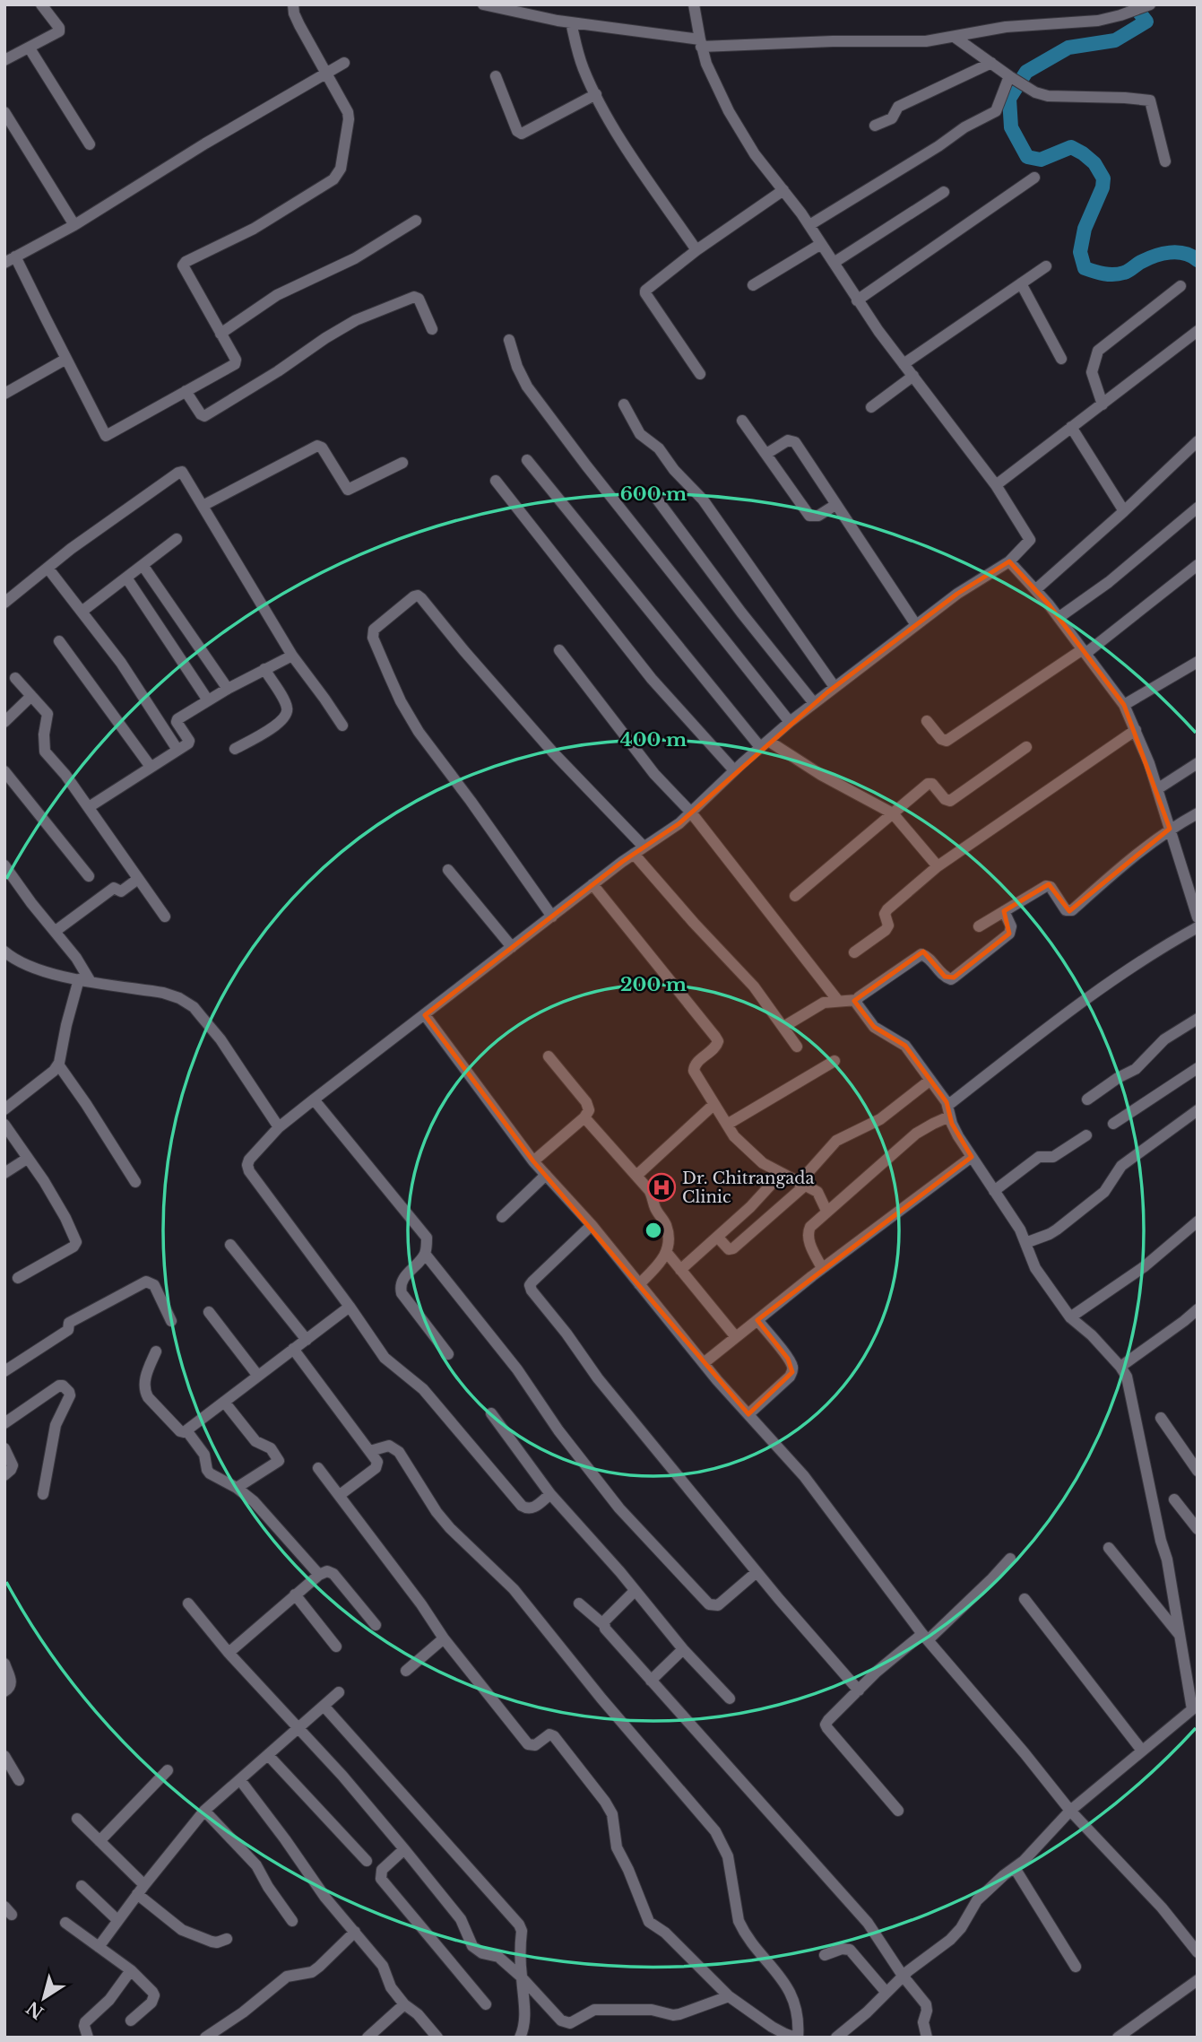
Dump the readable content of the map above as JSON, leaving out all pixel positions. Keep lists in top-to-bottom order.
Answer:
{
  "places": {
    "hospital": ["Dr. Chitrangada Clinic"]
  },
  "north": "bottom left",
  "rings": ["600 m", "400 m", "200 m"]
}
